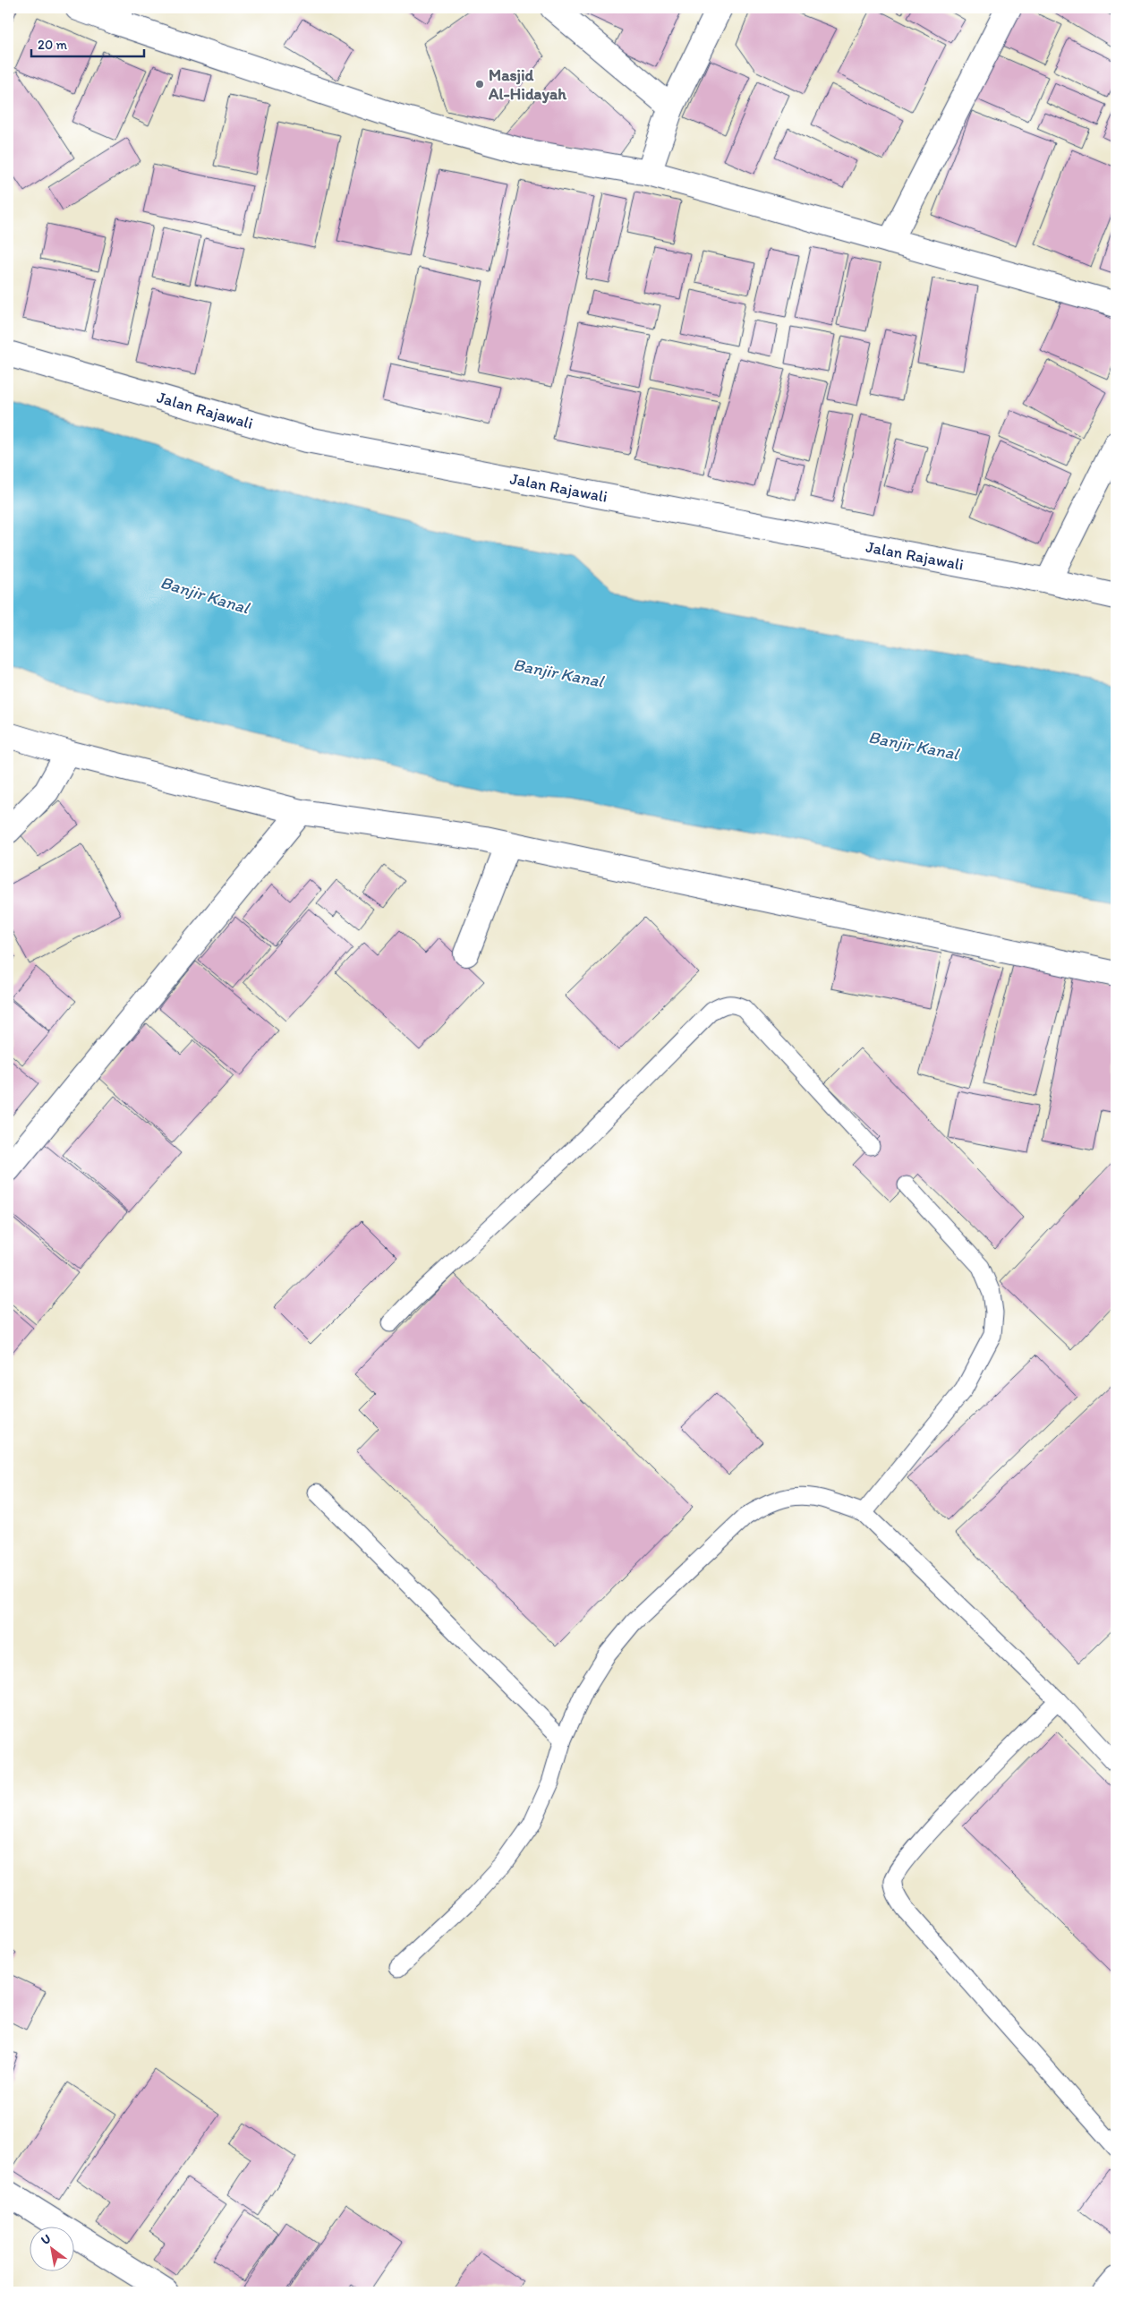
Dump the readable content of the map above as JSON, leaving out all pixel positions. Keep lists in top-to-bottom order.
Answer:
{
  "streets": {
    "street": ["Jalan Rajawali"]
  },
  "water": ["Banjir Kanal"],
  "places": ["Masjid Al-Hidayah"],
  "scale_bar": "20 m",
  "north": "top left"
}
